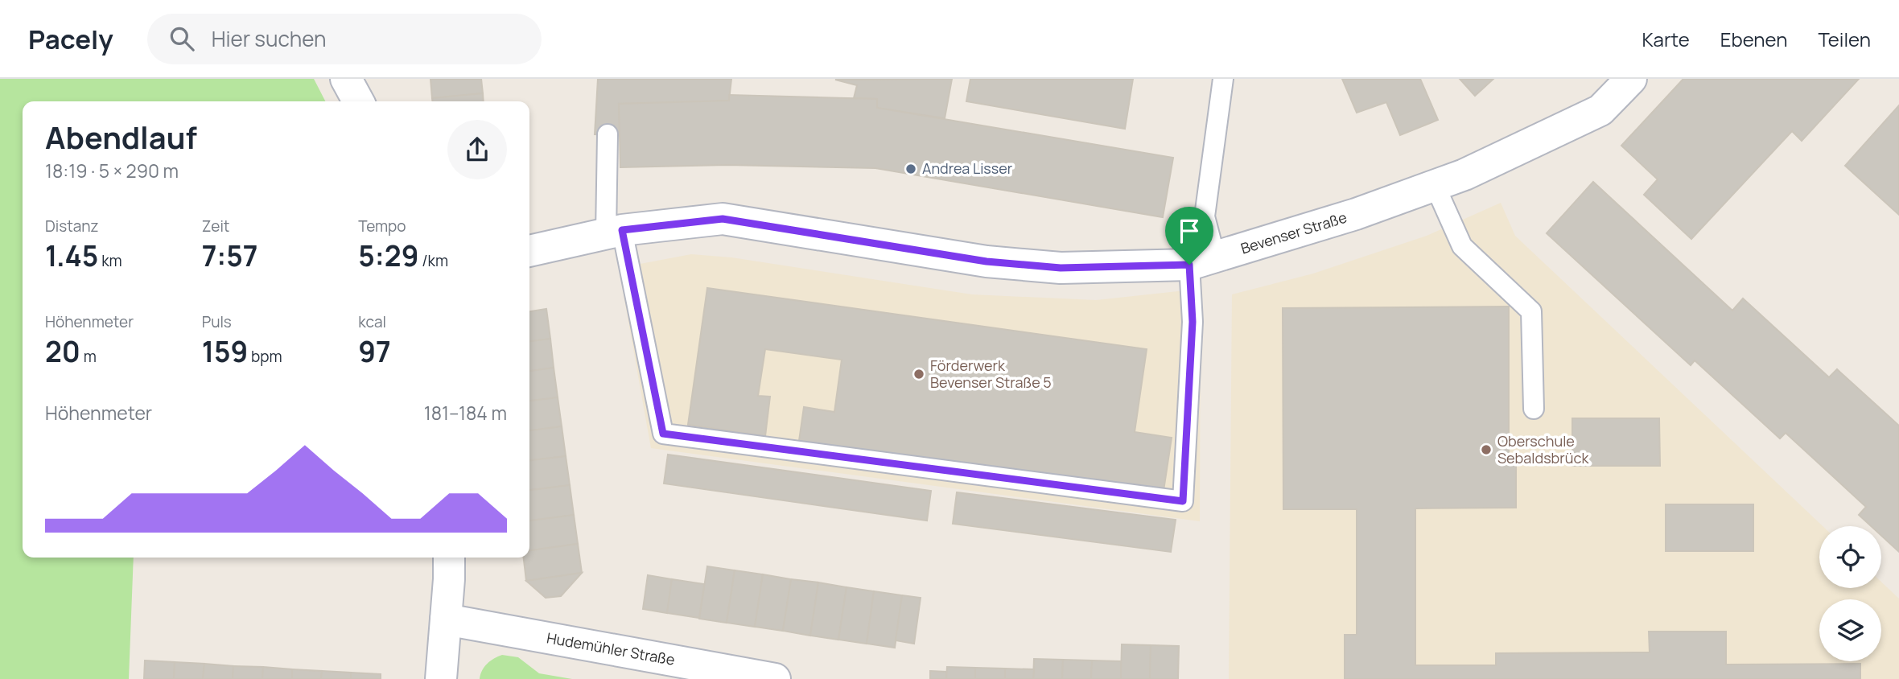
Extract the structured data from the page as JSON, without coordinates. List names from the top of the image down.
{
  "streets": {
    "street": ["Bevenser Straße", "Hudemühler Straße"]
  },
  "places": ["Andrea Lisser", "Förderwerk Bevenser Straße 5", "Oberschule Sebaldsbrück"],
  "page": {
    "header": "Pacely",
    "search": "Hier suchen",
    "nav": ["Karte", "Ebenen", "Teilen"],
    "heading": ["Abendlauf", "18:19 · 5 × 290 m"],
    "stats": [
      ["Distanz", "1.45 km"],
      ["Zeit", "7:57"],
      ["Tempo", "5:29 /km"],
      ["Höhenmeter", "20 m"],
      ["Puls", "159 bpm"],
      ["kcal", "97"]
    ],
    "chart": ["Höhenmeter", "181–184 m"]
  }
}
